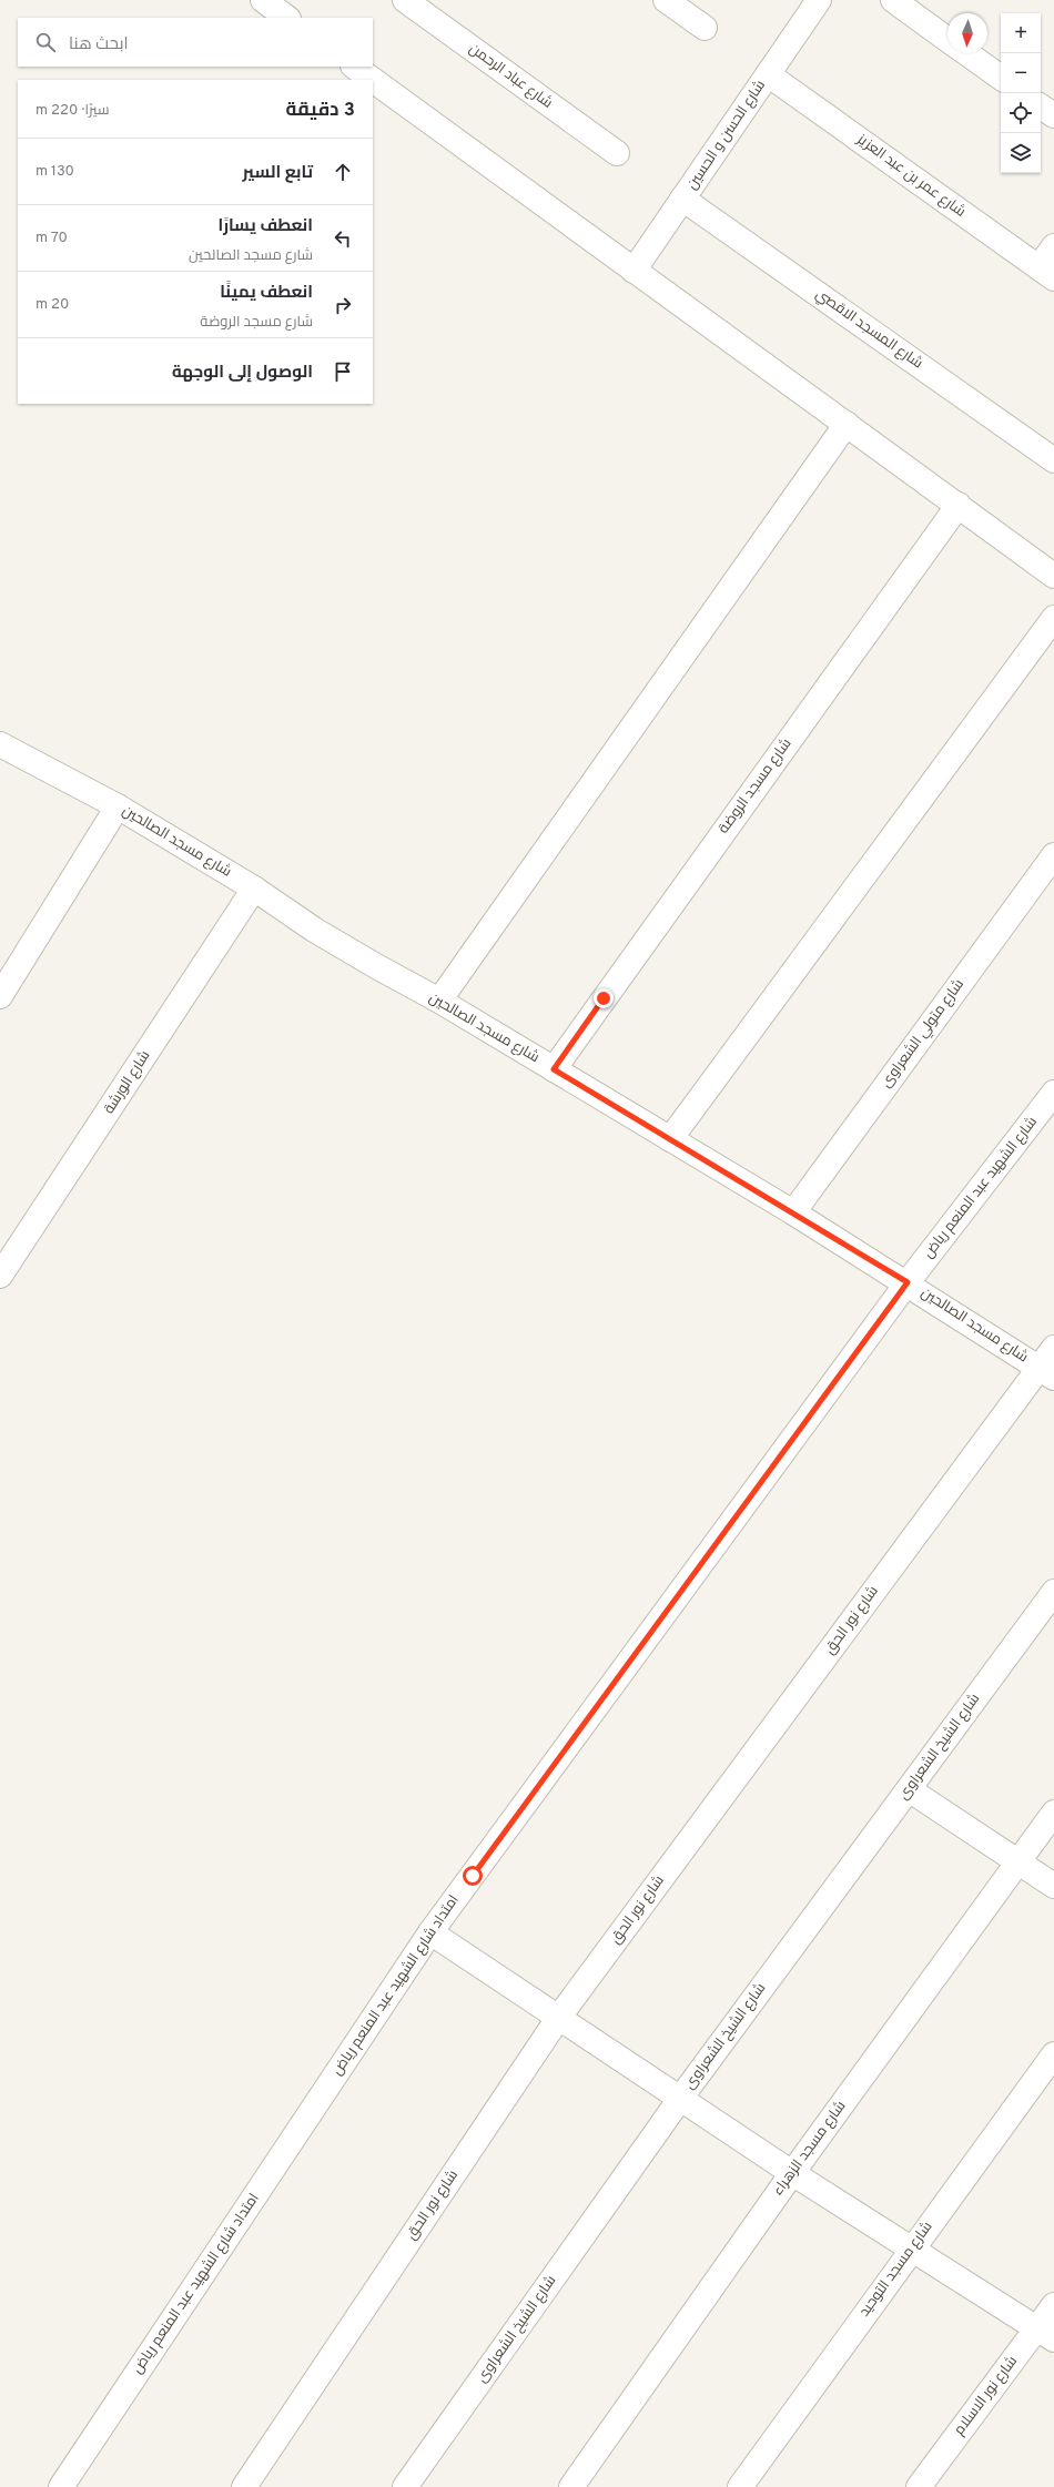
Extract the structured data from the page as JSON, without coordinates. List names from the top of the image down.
{
  "streets": {
    "street": [
      "شارع عباد الرحمن",
      "شارع الحسن و الحسين",
      "شارع عمر بن عبد العزيز",
      "شارع المسجد الاقصي",
      "شارع مسجد الروضة",
      "شارع مسجد الصالحين",
      "شارع متولي الشعراوى",
      "شارع الورشة",
      "شارع الشهيد عبد المنعم رياض",
      "شارع نور الحق",
      "شارع الشيخ الشعراوى",
      "امتداد شارع الشهيد عبد المنعم رياض",
      "شارع مسجد الزهراء",
      "شارع مسجد التوحيد",
      "شارع نور الاسلام"
    ]
  },
  "crossings": [
    ["شارع الحسن و الحسين", "شارع عمر بن عبد العزيز"],
    ["شارع الحسن و الحسين", "شارع المسجد الاقصي"],
    ["شارع مسجد الروضة", "شارع مسجد الصالحين"],
    ["شارع مسجد الصالحين", "شارع متولي الشعراوى"],
    ["شارع مسجد الصالحين", "شارع الورشة"],
    ["شارع مسجد الصالحين", "شارع الشهيد عبد المنعم رياض"],
    ["شارع مسجد الصالحين", "شارع نور الحق"],
    ["شارع مسجد الصالحين", "امتداد شارع الشهيد عبد المنعم رياض"],
    ["شارع الشهيد عبد المنعم رياض", "امتداد شارع الشهيد عبد المنعم رياض"]
  ],
  "north": "bottom",
  "page": {
    "map_buttons": ["+", "−"],
    "search": "ابحث هنا",
    "heading": ["3 دقيقة", "سيرًا · 220 m"],
    "list": [
      ["تابع السير", "130 m"],
      ["انعطف يسارًا", "شارع مسجد الصالحين", "70 m"],
      ["انعطف يمينًا", "شارع مسجد الروضة", "20 m"],
      "الوصول إلى الوجهة"
    ]
  }
}
